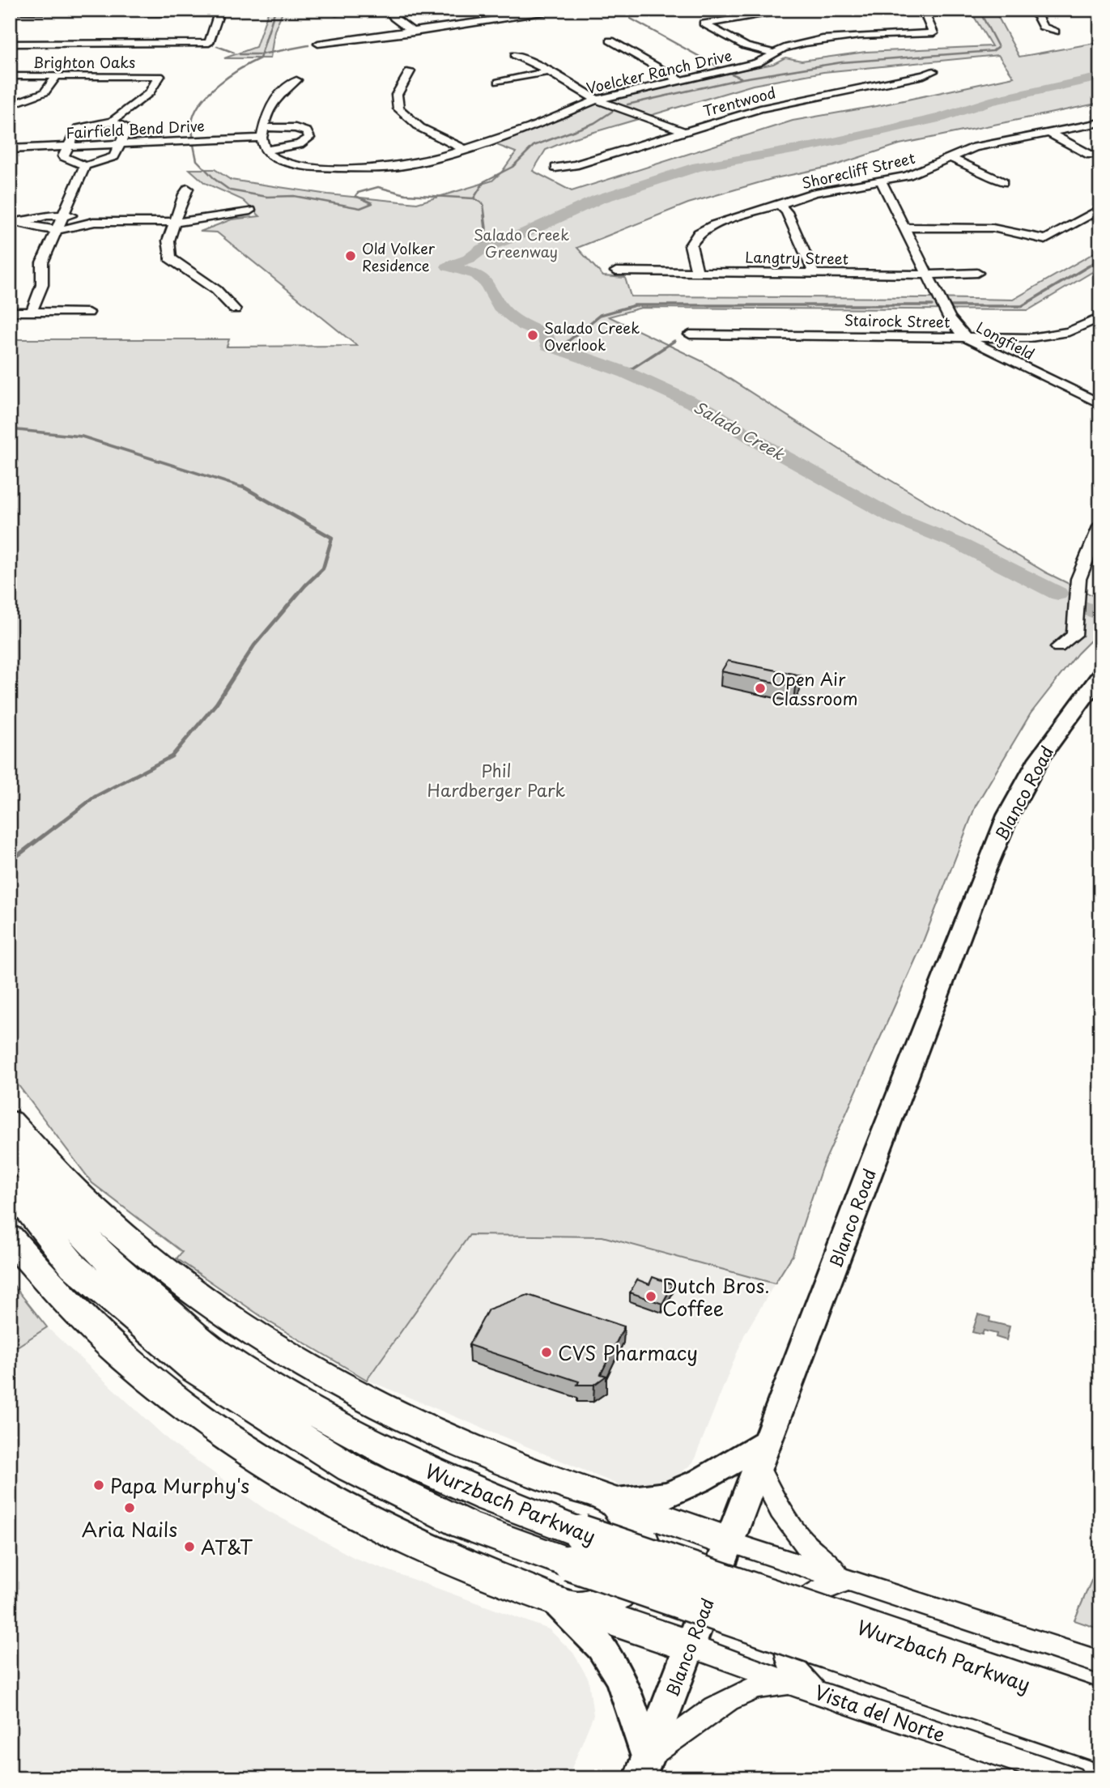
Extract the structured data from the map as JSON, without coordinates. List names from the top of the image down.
{
  "streets": {
    "highway": ["Wurzbach Parkway"],
    "main road": ["Blanco Road"],
    "street": [
      "Brighton Oaks",
      "Voelcker Ranch Drive",
      "Trentwood",
      "Fairfield Bend Drive",
      "Shorecliff Street",
      "Langtry Street",
      "Stairock Street",
      "Longfield",
      "Vista del Norte"
    ]
  },
  "crossings": [
    ["Shorecliff Street", "Langtry Street"],
    ["Shorecliff Street", "Longfield"],
    ["Langtry Street", "Longfield"],
    ["Stairock Street", "Longfield"],
    ["Blanco Road", "Vista del Norte"]
  ],
  "water": ["Salado Creek"],
  "parks": ["Salado Creek Greenway", "Phil Hardberger Park"],
  "places": [
    "Old Volker Residence",
    "Salado Creek Overlook",
    "Open Air Classroom",
    "Dutch Bros. Coffee",
    "CVS Pharmacy",
    "Papa Murphy's",
    "Aria Nails",
    "AT&T"
  ]
}
